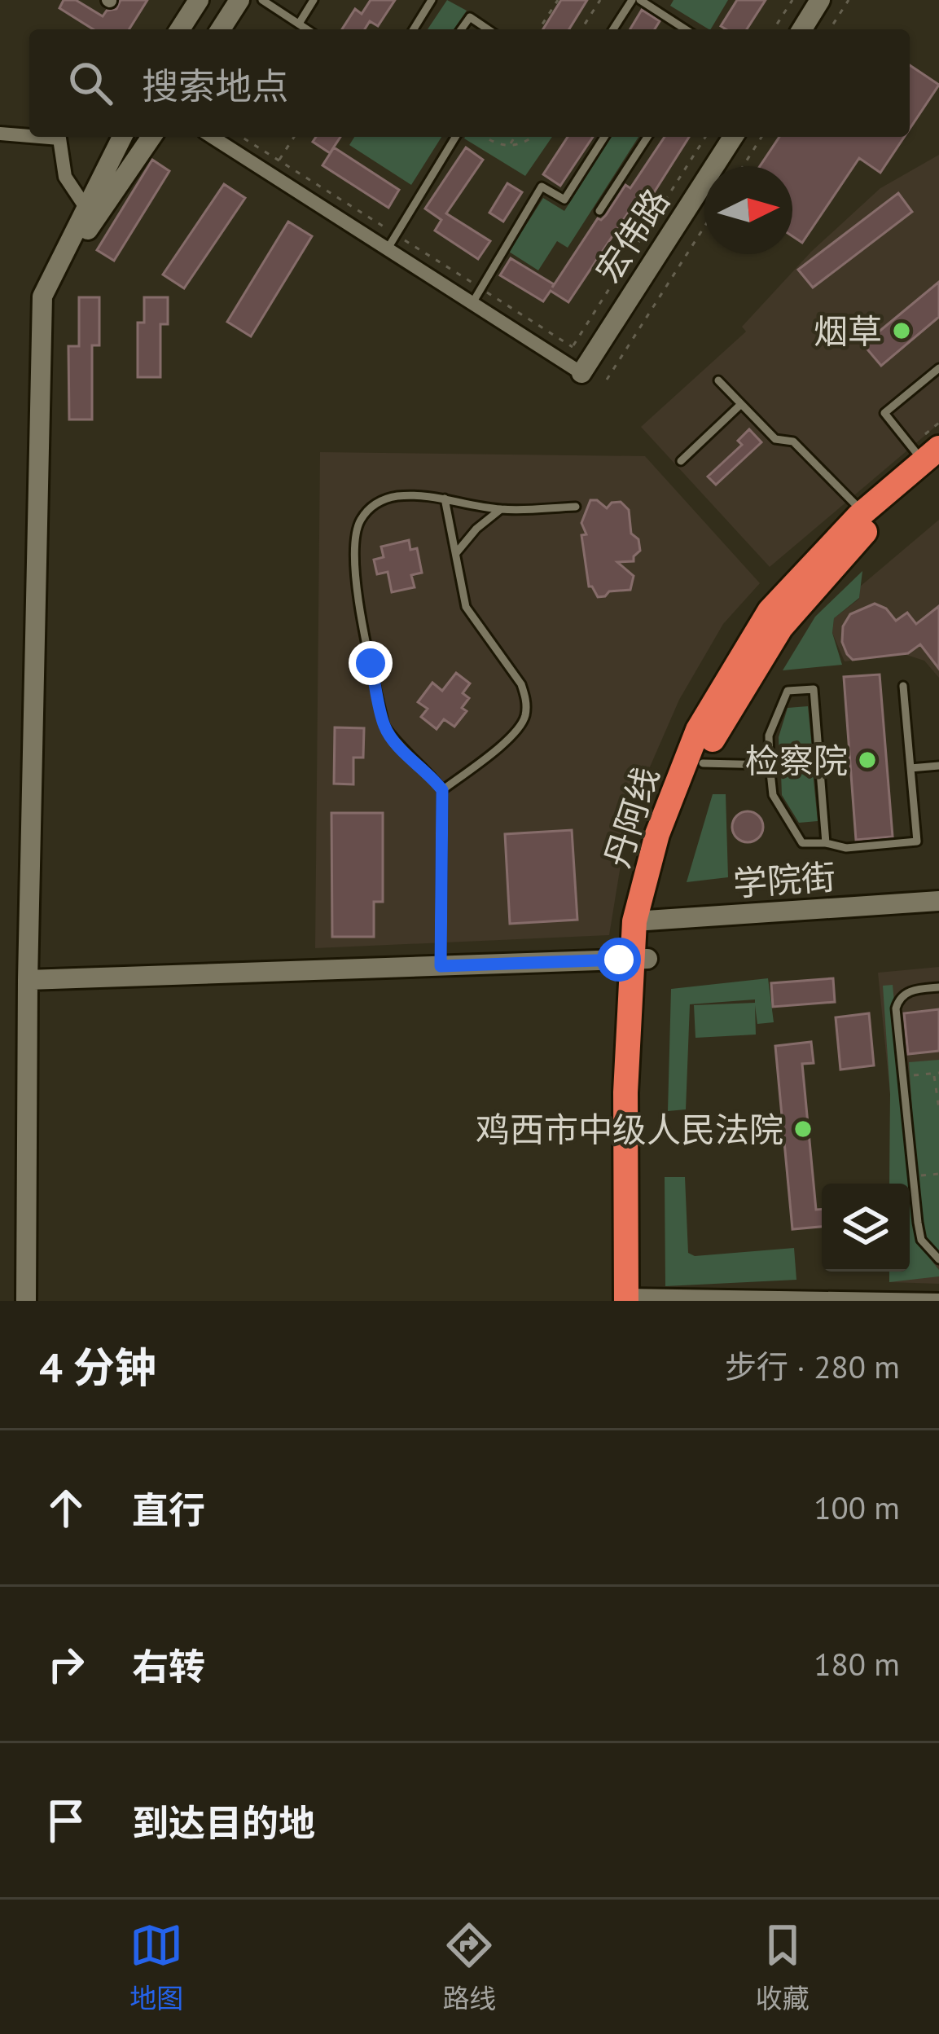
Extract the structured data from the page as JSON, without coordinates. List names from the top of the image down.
{
  "streets": {
    "highway": ["丹阿线"],
    "street": ["宏伟路", "学院街"]
  },
  "crossings": [
    ["丹阿线", "学院街"]
  ],
  "places": ["烟草", "检察院", "鸡西市中级人民法院"],
  "north": "right",
  "page": {
    "search": "搜索地点",
    "heading": ["4 分钟", "步行 · 280 m"],
    "list": [
      ["直行", "100 m"],
      ["右转", "180 m"],
      "到达目的地"
    ],
    "nav": ["地图", "路线", "收藏"]
  }
}
